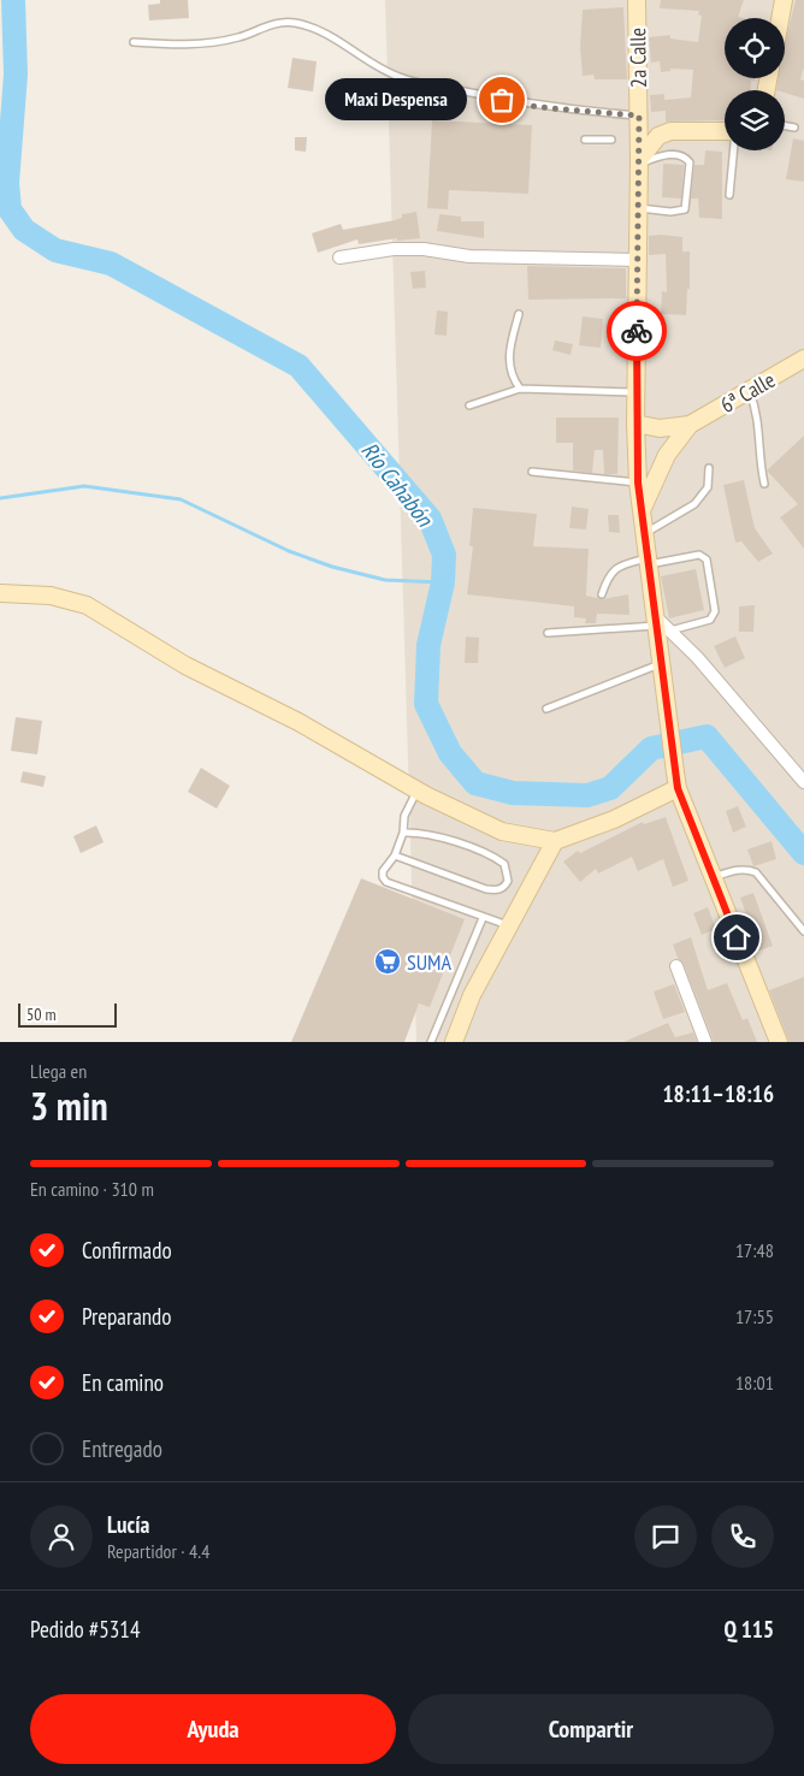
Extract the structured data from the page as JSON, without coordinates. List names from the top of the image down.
{
  "streets": {
    "main road": ["2a Calle", "6ª Calle"]
  },
  "crossings": [
    ["2a Calle", "6ª Calle"]
  ],
  "water": ["Río Cahabón"],
  "places": {
    "other": ["Maxi Despensa"],
    "supermarket": ["SUMA"]
  },
  "scale_bar": "50 m",
  "page": {
    "bubble": "Maxi Despensa",
    "scale": "50 m",
    "heading": ["3 min", "Llega en", "18:11–18:16"],
    "panel": [
      "Lucía",
      "Repartidor · 4.4",
      "Pedido #5314",
      "Q 115"
    ],
    "bar": "En camino · 310 m",
    "list": [
      ["Confirmado", "17:48"],
      ["Preparando", "17:55"],
      ["En camino", "18:01"],
      "Entregado"
    ],
    "buttons": ["Ayuda", "Compartir"]
  }
}
